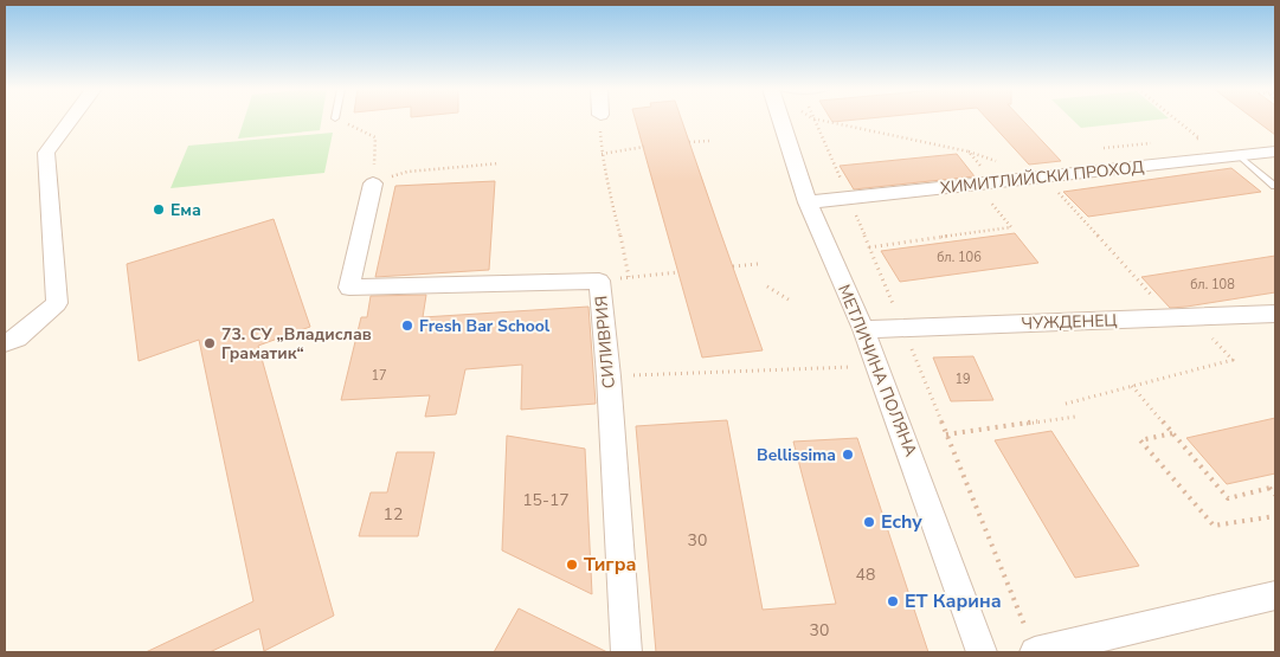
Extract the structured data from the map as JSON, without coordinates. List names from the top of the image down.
{
  "streets": {
    "street": [
      "ХИМИТЛИЙСКИ ПРОХОД",
      "ЧУЖДЕНЕЦ",
      "СИЛИВРИЯ",
      "МЕТЛИЧИНА ПОЛЯНА"
    ]
  },
  "crossings": [
    ["ХИМИТЛИЙСКИ ПРОХОД", "МЕТЛИЧИНА ПОЛЯНА"],
    ["ЧУЖДЕНЕЦ", "МЕТЛИЧИНА ПОЛЯНА"]
  ],
  "places": [
    "Ема",
    "Fresh Bar School",
    "73. СУ „Владислав Граматик“",
    "Bellissima",
    "Echy",
    "Тигра",
    "ЕТ Карина"
  ],
  "house_numbers": [
    "бл. 106",
    "бл. 108",
    "17",
    "19",
    "15-17",
    "12",
    "30",
    "48",
    "30"
  ]
}
